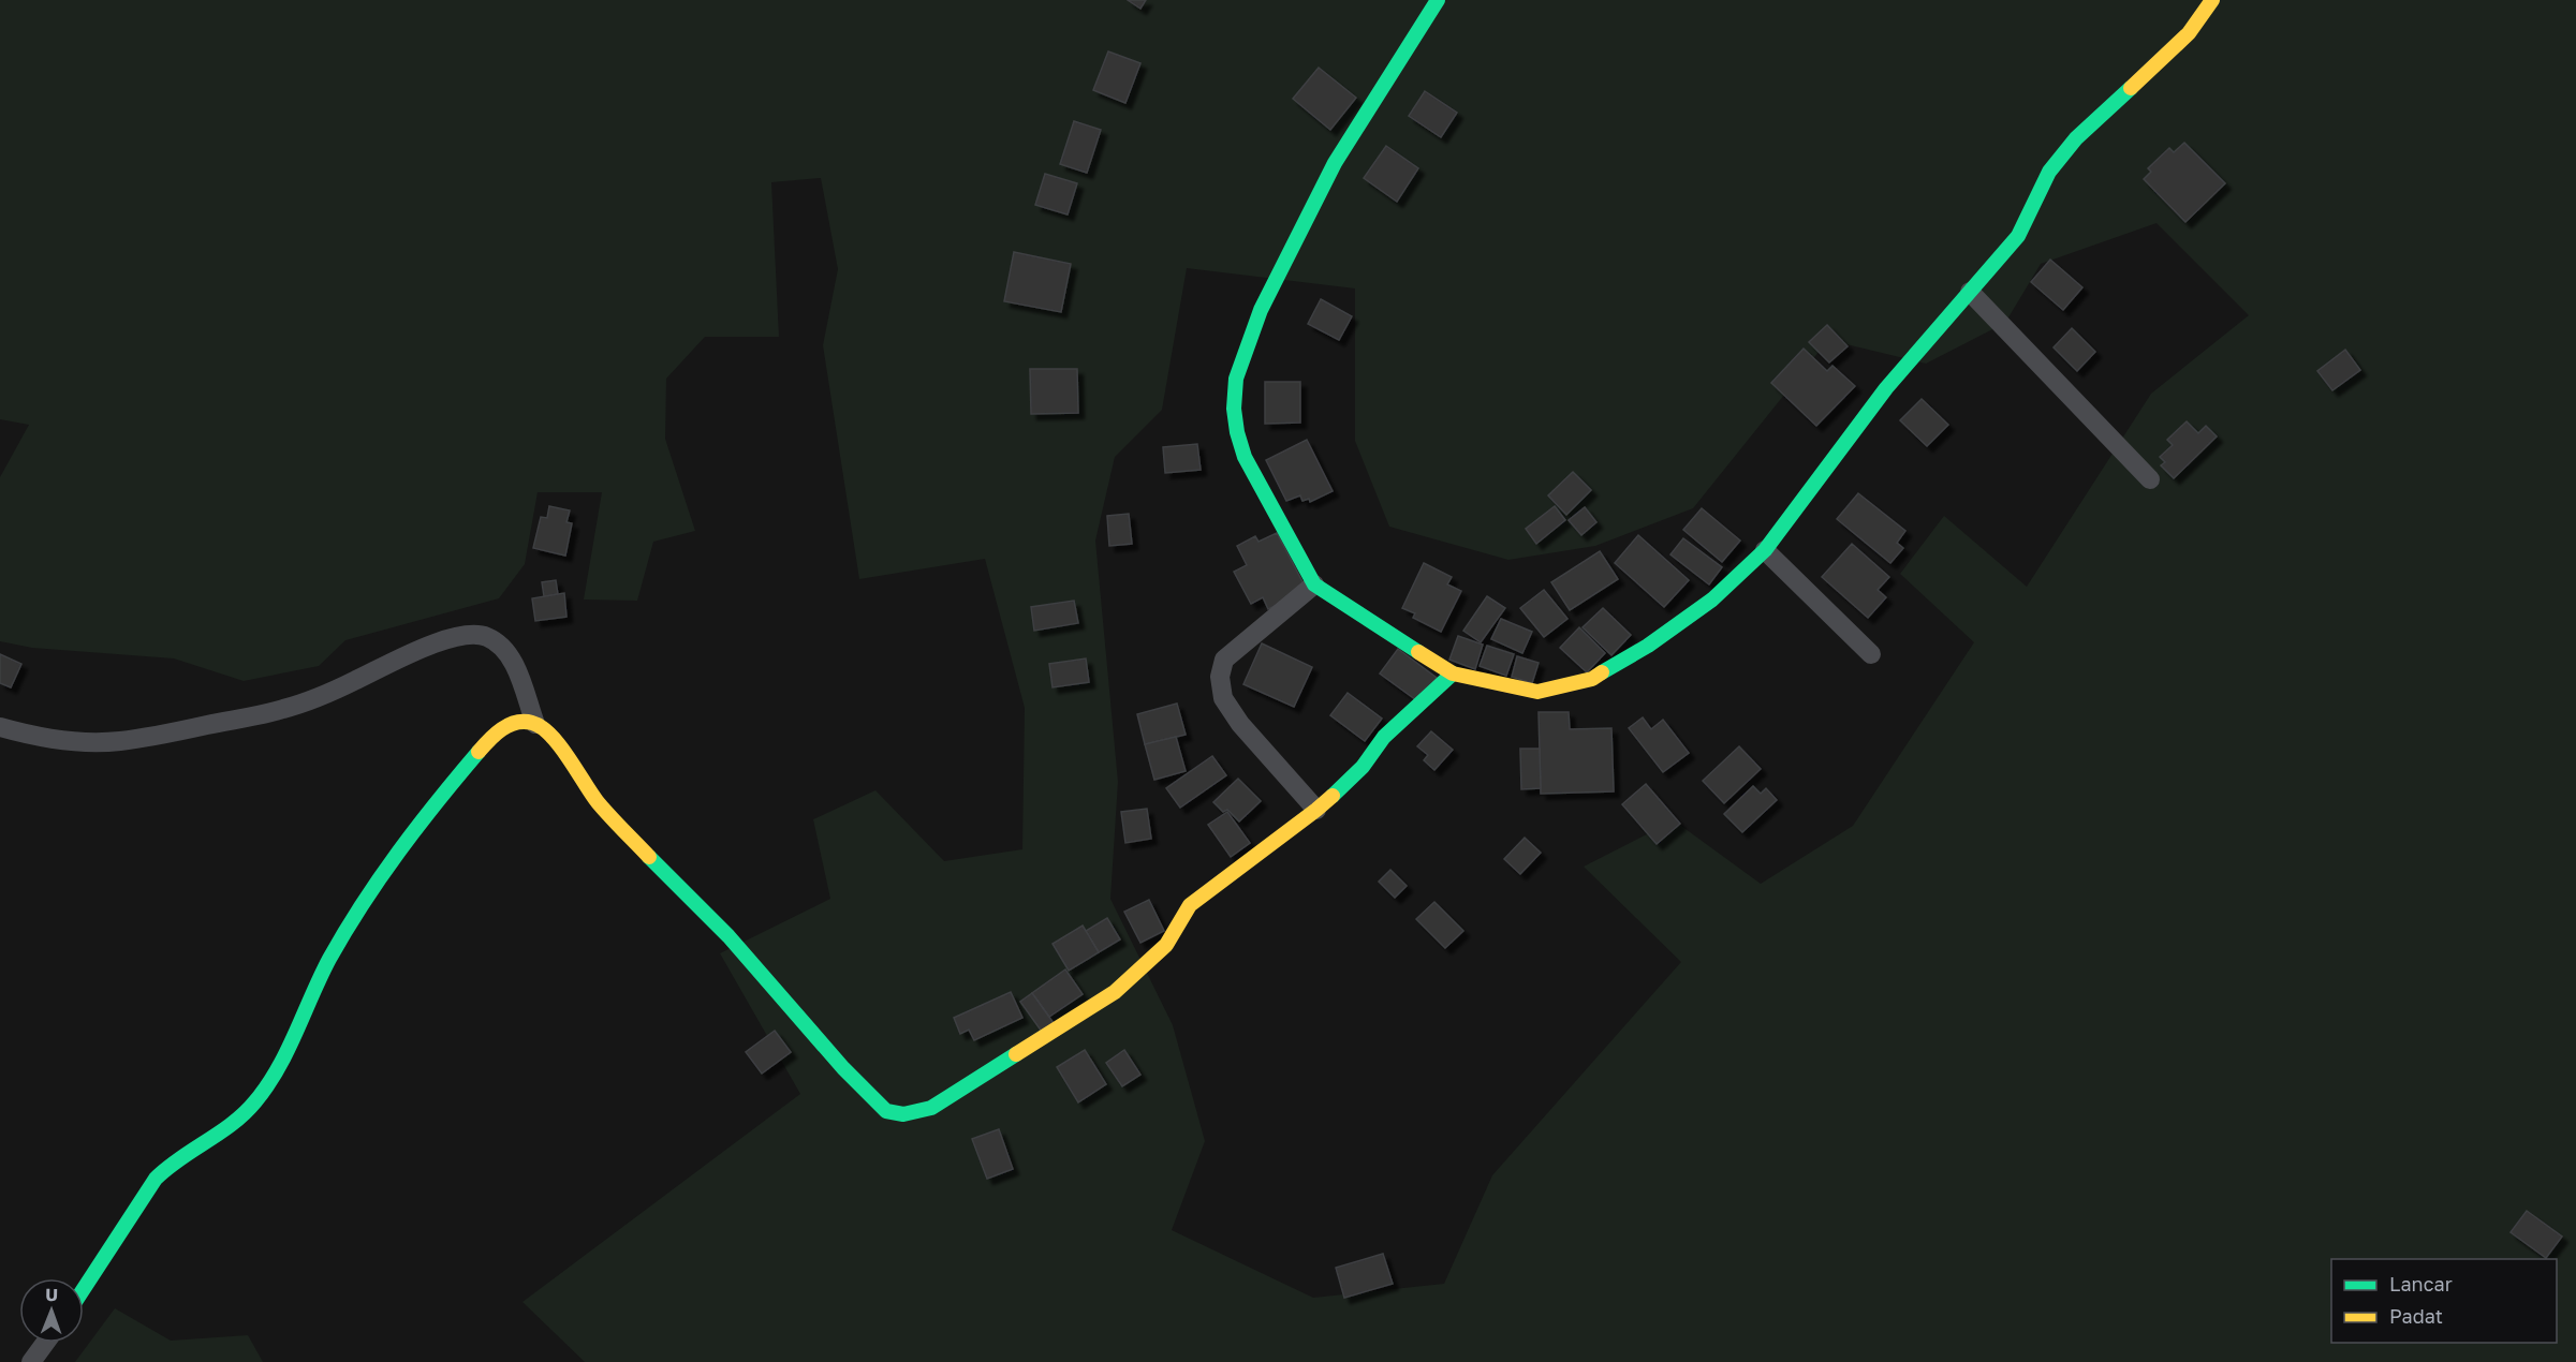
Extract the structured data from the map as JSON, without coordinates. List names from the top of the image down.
{
  "legend": ["Lancar", "Padat"],
  "north": "top"
}
